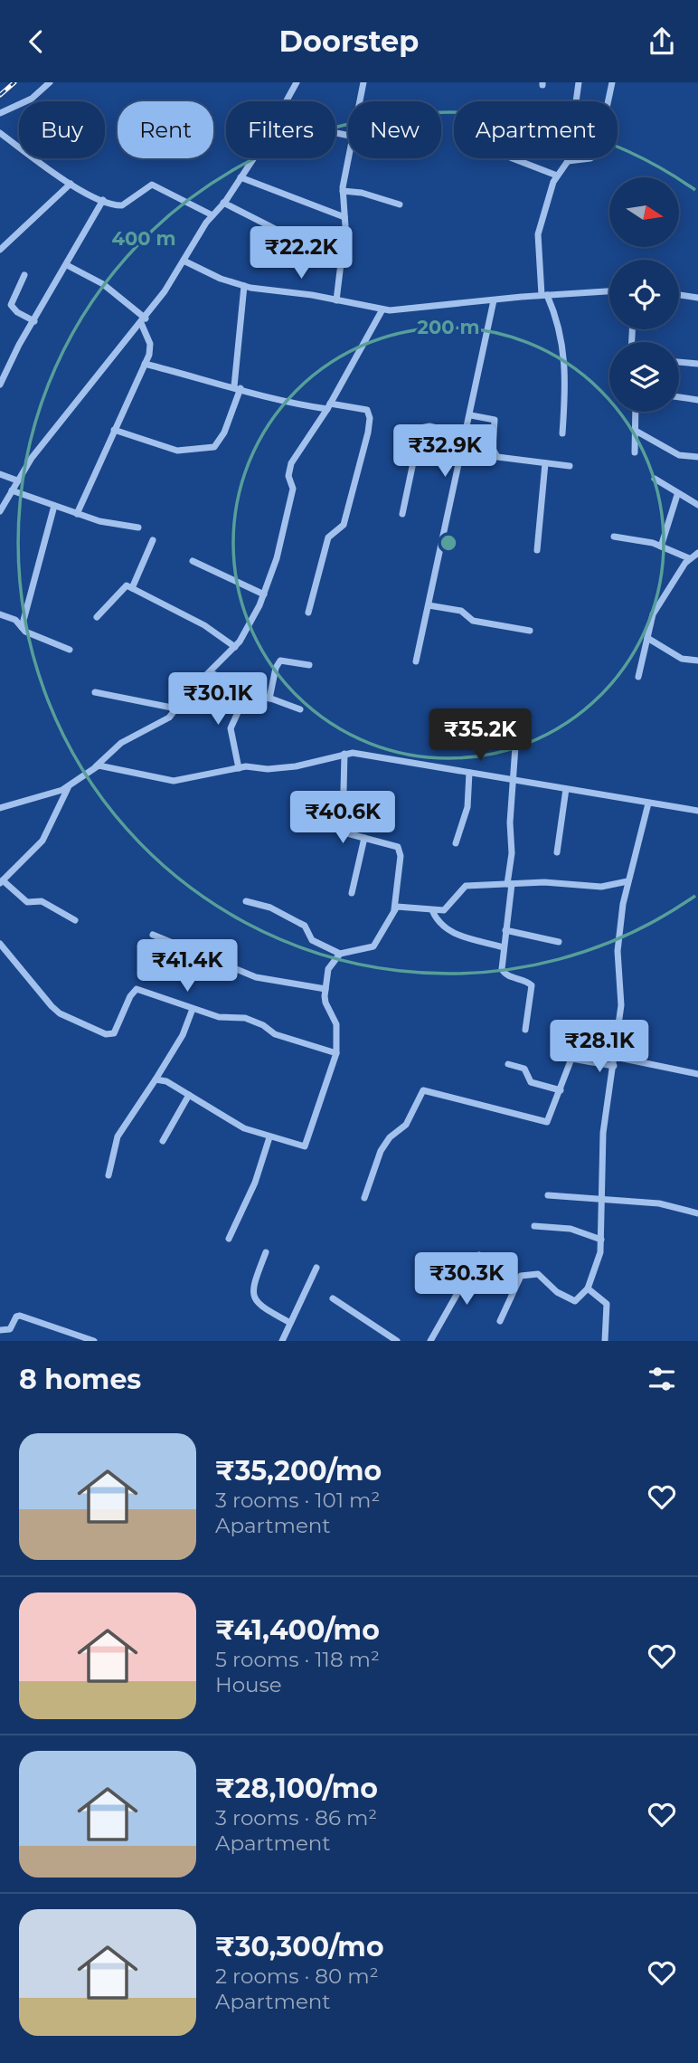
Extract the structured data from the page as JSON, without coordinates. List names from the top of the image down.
{
  "north": "right",
  "page": {
    "header": "Doorstep",
    "chip": [
      "Buy",
      "Rent",
      "Filters",
      "New",
      "Apartment"
    ],
    "price": [
      "₹22.2K",
      "₹32.9K",
      "₹30.1K",
      "₹35.2K",
      "₹40.6K",
      "₹41.4K",
      "₹28.1K",
      "₹30.3K"
    ],
    "heading": "8 homes",
    "list": [
      {
        "name": "₹35,200/mo",
        "note": "3 rooms · 101 m² · Apartment"
      },
      {
        "name": "₹41,400/mo",
        "note": "5 rooms · 118 m² · House"
      },
      {
        "name": "₹28,100/mo",
        "note": "3 rooms · 86 m² · Apartment"
      },
      {
        "name": "₹30,300/mo",
        "note": "2 rooms · 80 m² · Apartment"
      }
    ]
  },
  "rings": ["400 m", "200 m"]
}
